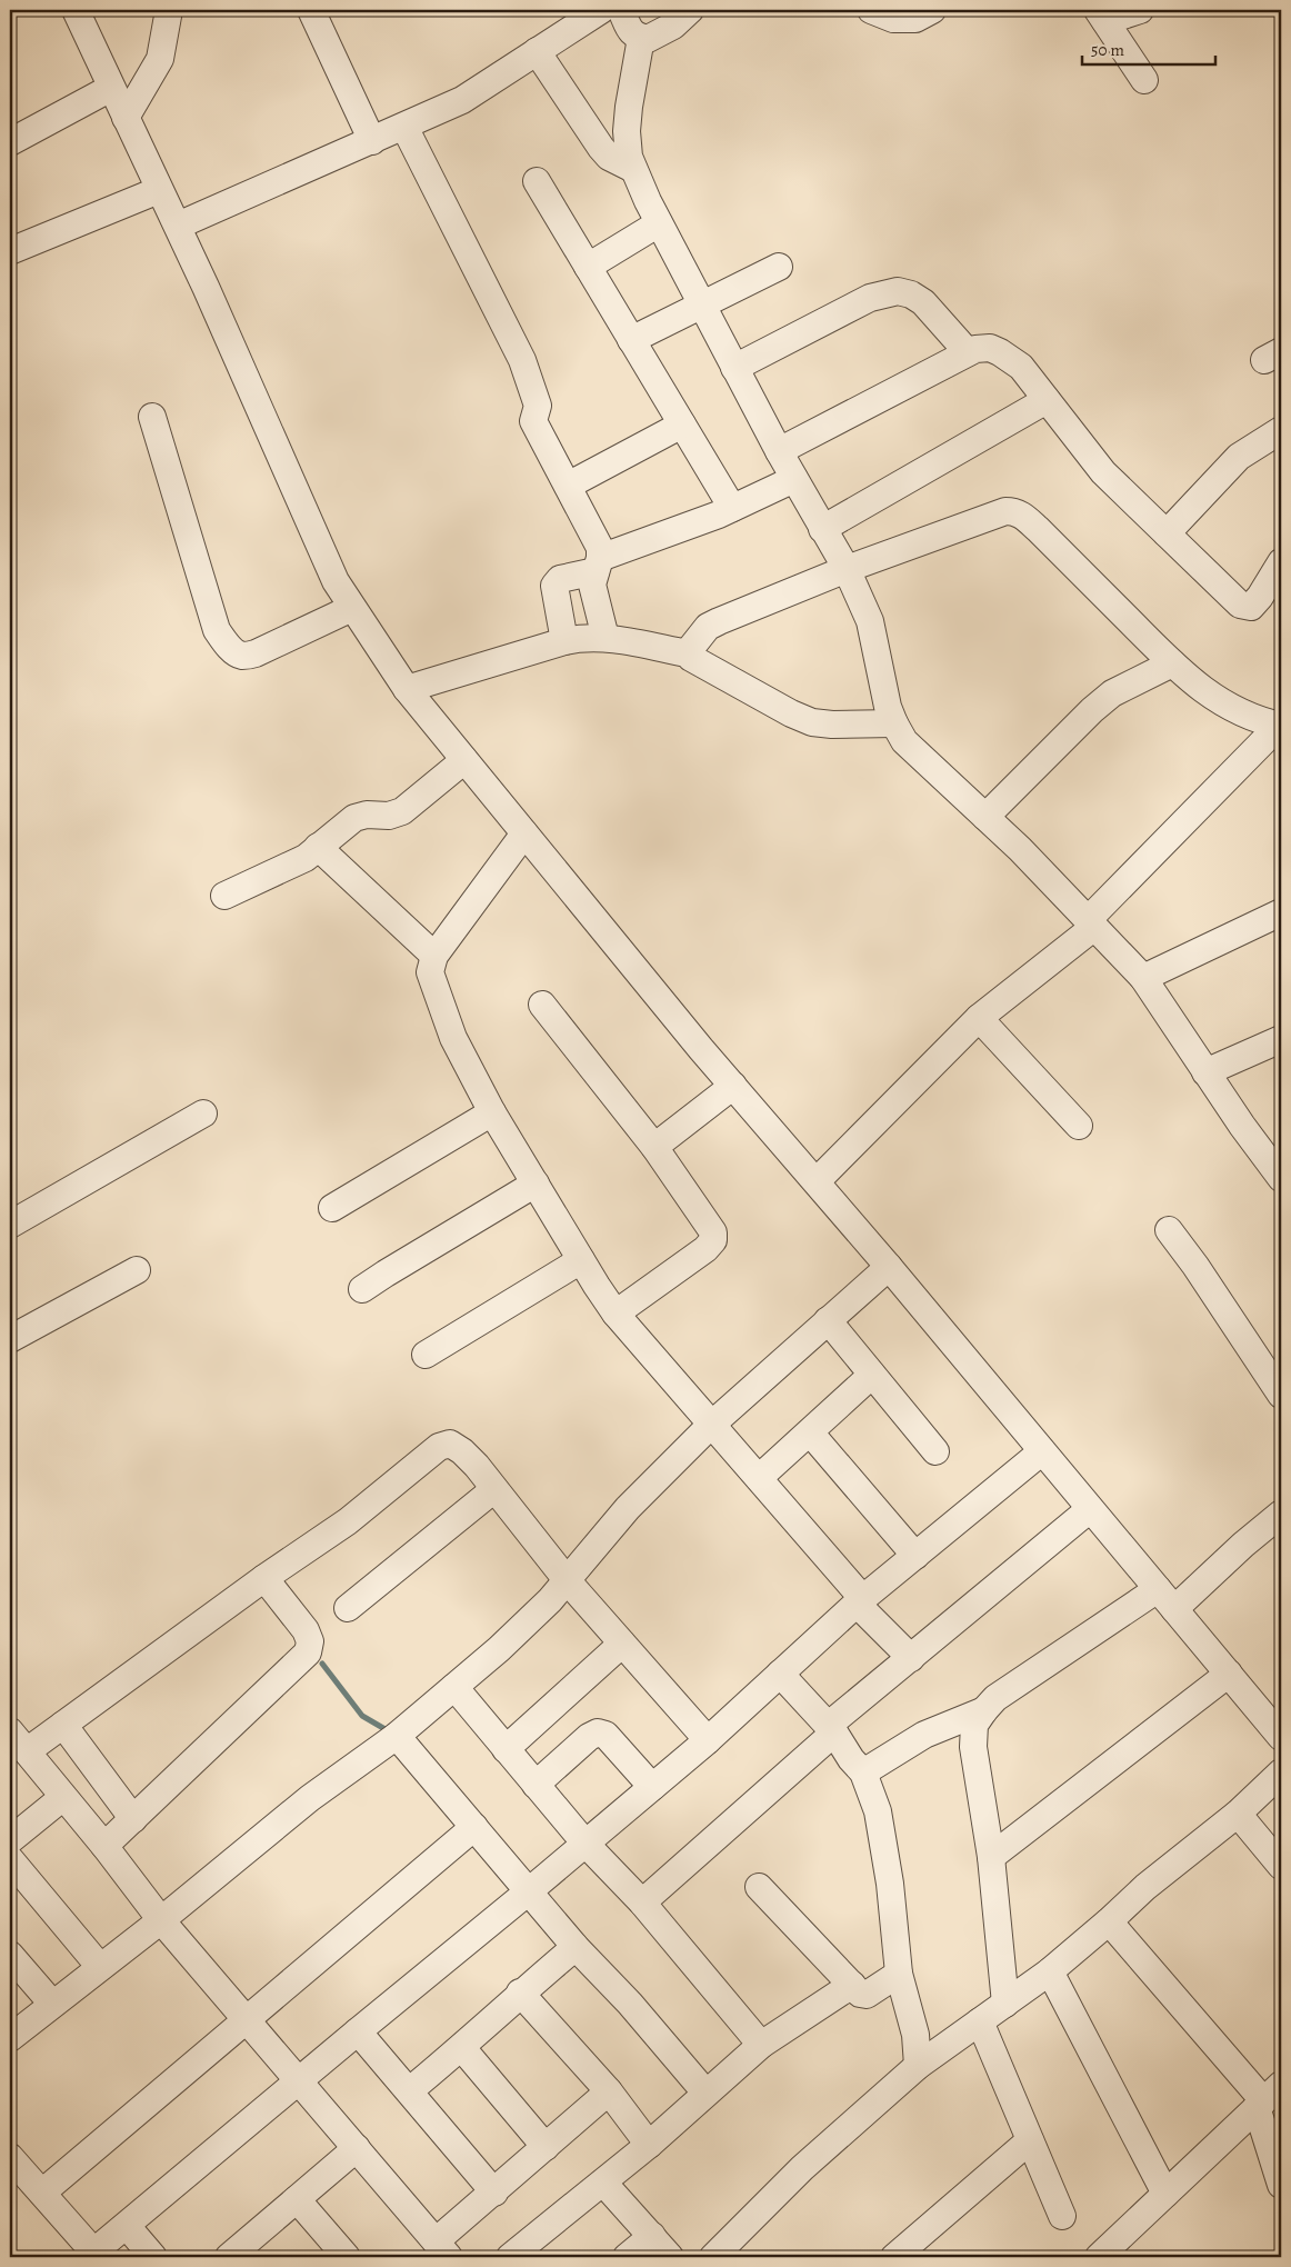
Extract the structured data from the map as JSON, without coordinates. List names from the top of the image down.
{
  "scale_bar": "50 m"
}
